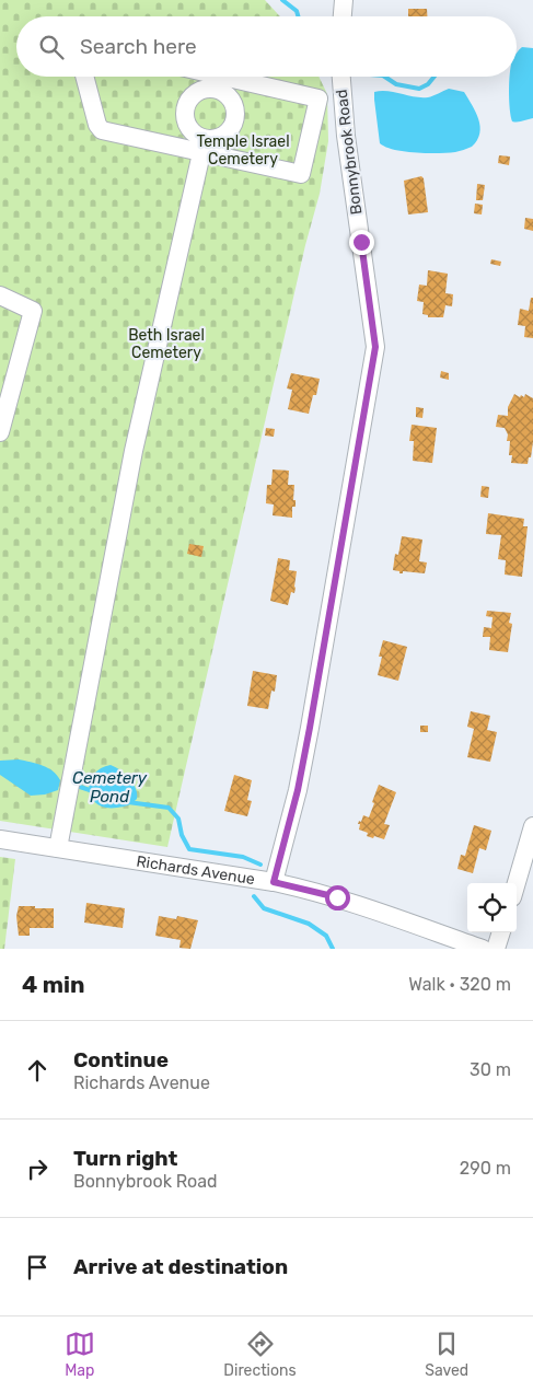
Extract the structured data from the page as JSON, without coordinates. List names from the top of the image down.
{
  "streets": {
    "street": ["Bonnybrook Road", "Richards Avenue"]
  },
  "crossings": [
    ["Bonnybrook Road", "Richards Avenue"]
  ],
  "water": ["Cemetery Pond"],
  "parks": ["Temple Israel Cemetery", "Beth Israel Cemetery"],
  "page": {
    "search": "Search here",
    "heading": ["4 min", "Walk · 320 m"],
    "list": [
      ["Continue", "Richards Avenue", "30 m"],
      ["Turn right", "Bonnybrook Road", "290 m"],
      "Arrive at destination"
    ],
    "nav": ["Map", "Directions", "Saved"]
  }
}
